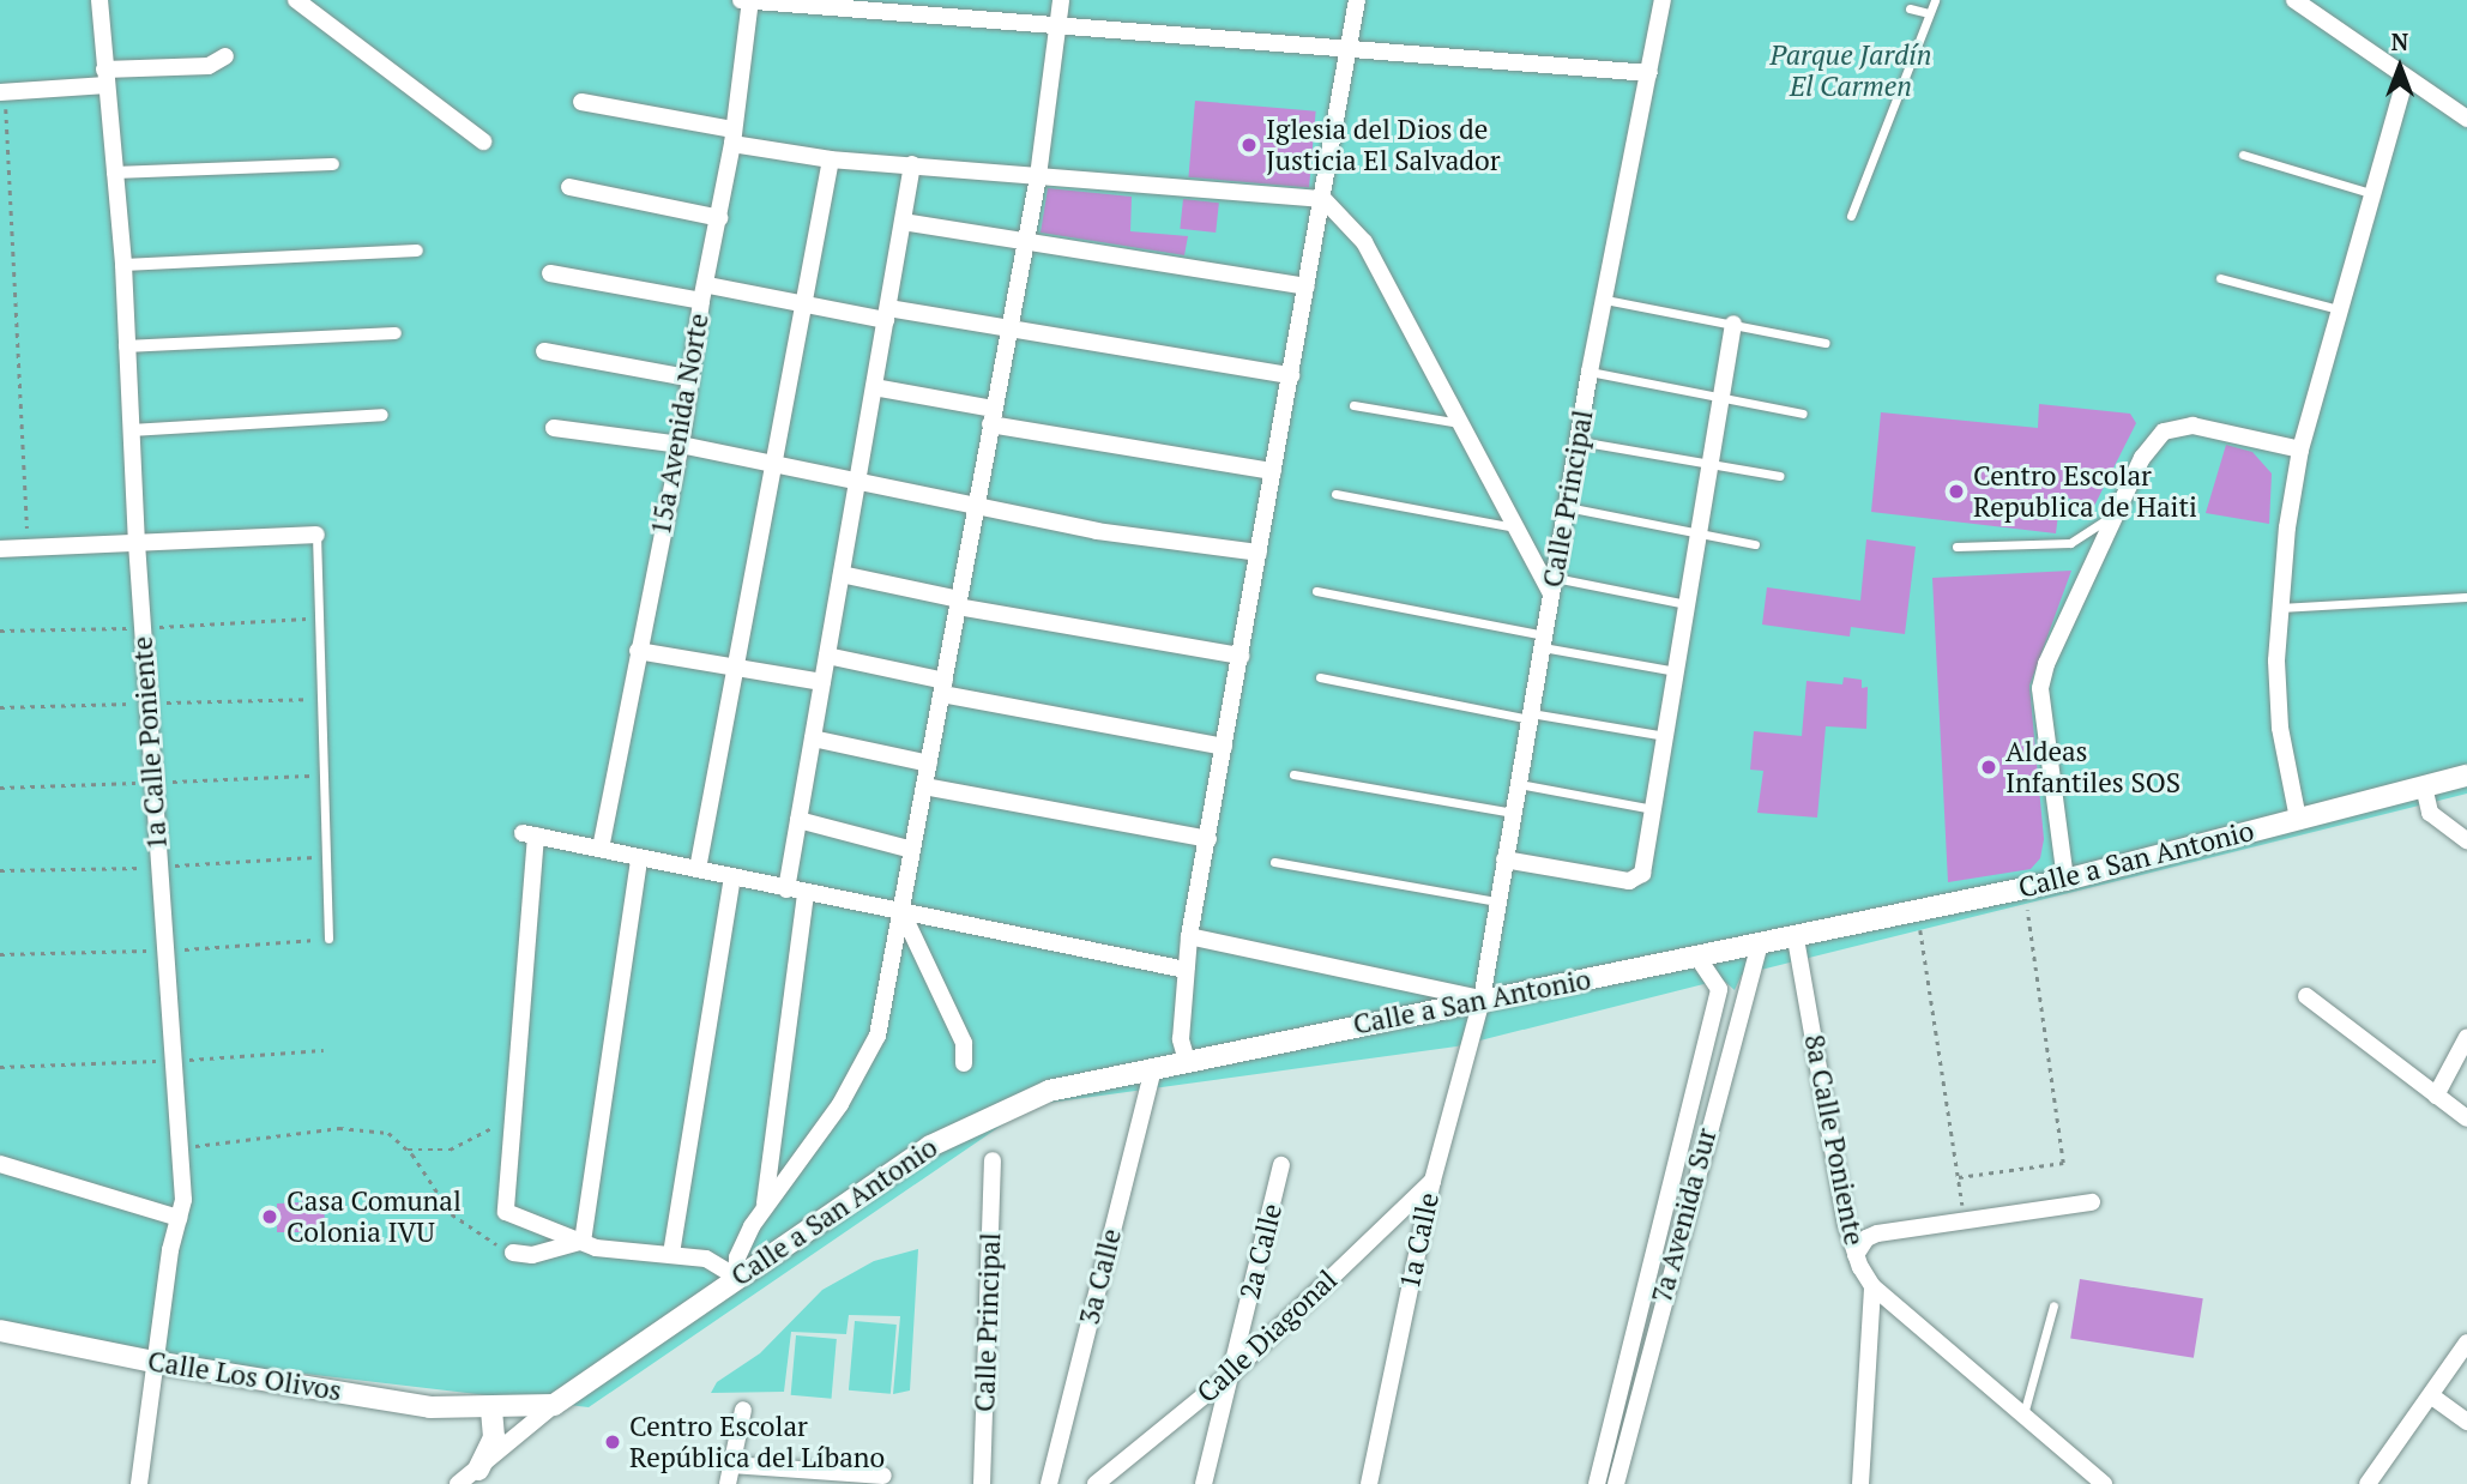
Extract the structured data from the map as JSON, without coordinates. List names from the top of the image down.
{
  "streets": {
    "street": [
      "15a Avenida Norte",
      "Calle Principal",
      "1a Calle Poniente",
      "Calle a San Antonio",
      "8a Calle Poniente",
      "7a Avenida Sur",
      "1a Calle",
      "2a Calle",
      "3a Calle",
      "Calle Diagonal",
      "Calle Los Olivos"
    ]
  },
  "crossings": [
    ["Calle Principal", "Calle a San Antonio"],
    ["Calle Principal", "1a Calle"],
    ["1a Calle Poniente", "Calle Los Olivos"],
    ["Calle a San Antonio", "8a Calle Poniente"],
    ["Calle a San Antonio", "7a Avenida Sur"],
    ["Calle a San Antonio", "1a Calle"],
    ["Calle a San Antonio", "3a Calle"],
    ["Calle a San Antonio", "Calle Los Olivos"],
    ["1a Calle", "Calle Diagonal"],
    ["2a Calle", "Calle Diagonal"]
  ],
  "parks": ["Parque Jardín El Carmen"],
  "places": [
    "Iglesia del Dios de Justicia El Salvador",
    "Centro Escolar Republica de Haiti",
    "Aldeas Infantiles SOS",
    "Casa Comunal Colonia IVU",
    "Centro Escolar República del Líbano"
  ],
  "north": "top"
}
